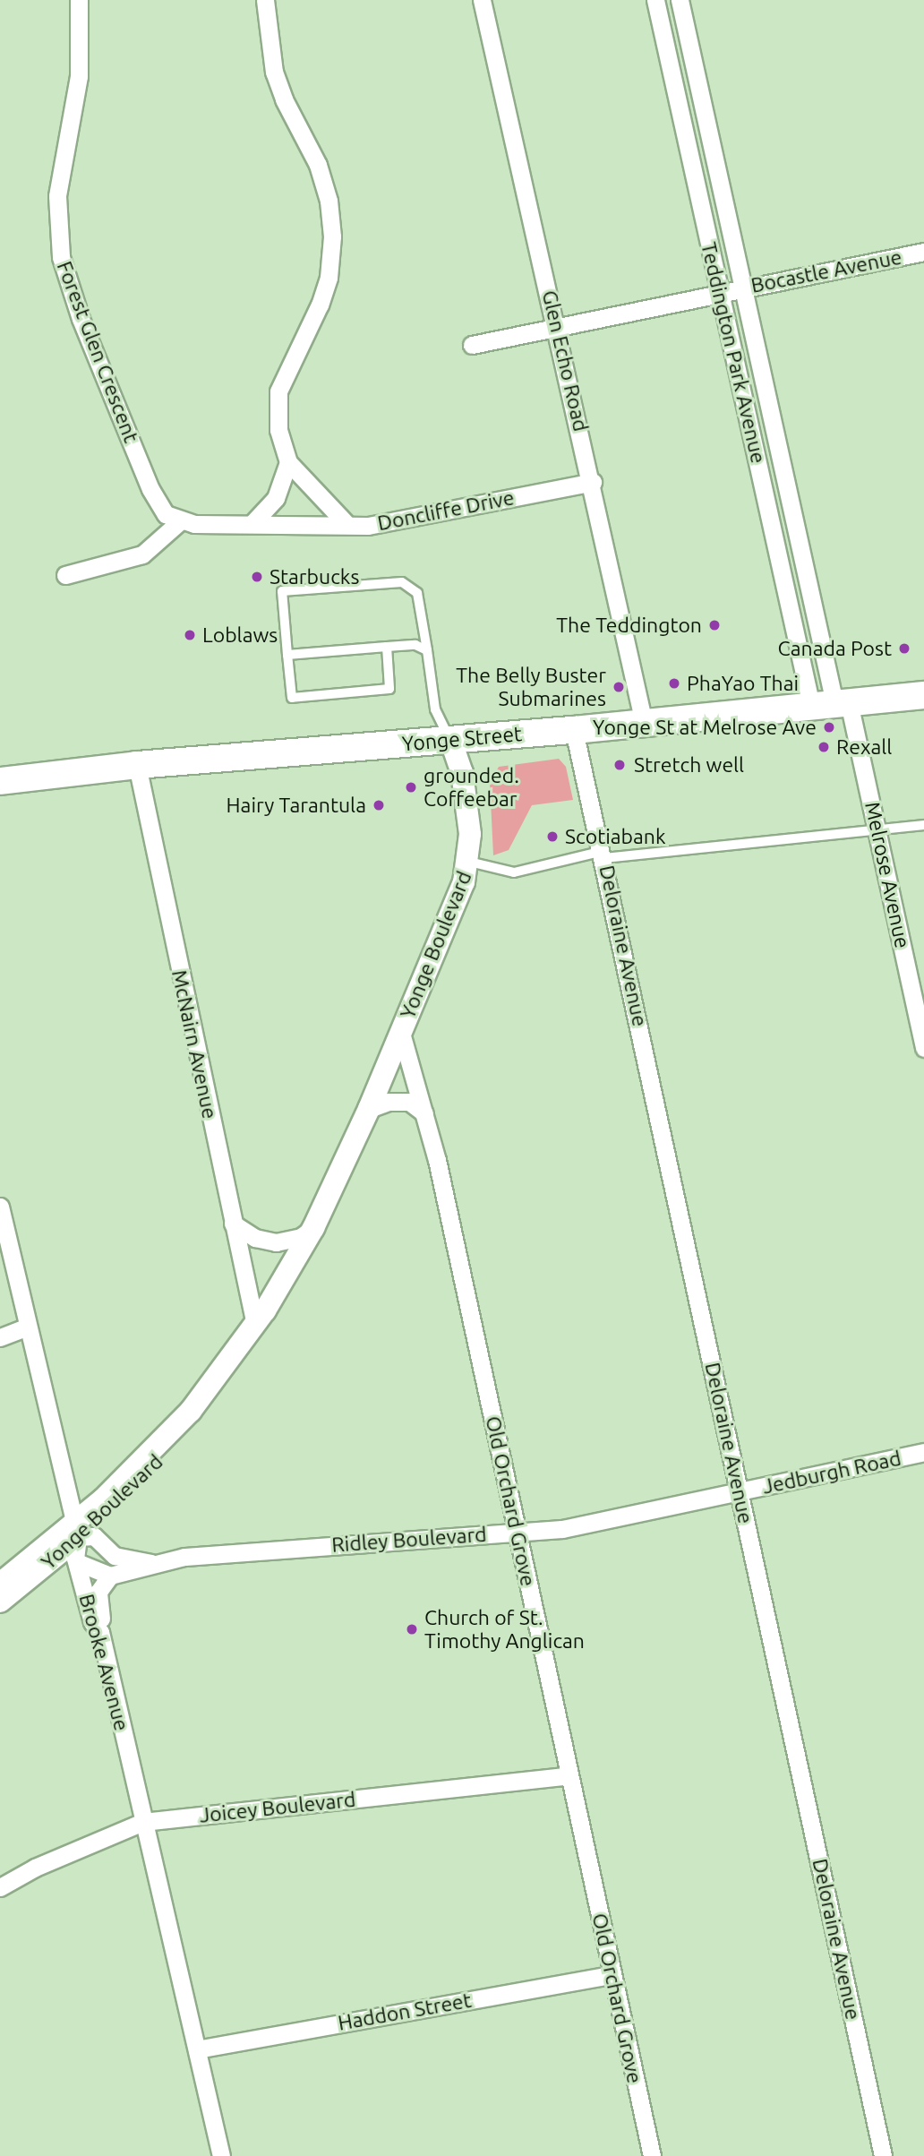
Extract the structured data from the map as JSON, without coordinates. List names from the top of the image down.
{
  "streets": {
    "main road": ["Yonge Street"],
    "street": [
      "Bocastle Avenue",
      "Forest Glen Crescent",
      "Teddington Park Avenue",
      "Glen Echo Road",
      "Doncliffe Drive",
      "Melrose Avenue",
      "Yonge Boulevard",
      "Deloraine Avenue",
      "McNairn Avenue",
      "Jedburgh Road",
      "Old Orchard Grove",
      "Ridley Boulevard",
      "Brooke Avenue",
      "Joicey Boulevard",
      "Haddon Street"
    ]
  },
  "crossings": [
    ["Bocastle Avenue", "Teddington Park Avenue"],
    ["Bocastle Avenue", "Glen Echo Road"],
    ["Teddington Park Avenue", "Yonge Street"],
    ["Teddington Park Avenue", "Melrose Avenue"],
    ["Glen Echo Road", "Doncliffe Drive"],
    ["Glen Echo Road", "Yonge Street"],
    ["Yonge Street", "Melrose Avenue"],
    ["Yonge Street", "Yonge Boulevard"],
    ["Yonge Street", "Deloraine Avenue"],
    ["Yonge Street", "McNairn Avenue"],
    ["Yonge Boulevard", "McNairn Avenue"],
    ["Yonge Boulevard", "Old Orchard Grove"],
    ["Yonge Boulevard", "Ridley Boulevard"],
    ["Yonge Boulevard", "Brooke Avenue"],
    ["Deloraine Avenue", "Jedburgh Road"],
    ["Deloraine Avenue", "Ridley Boulevard"],
    ["Jedburgh Road", "Ridley Boulevard"],
    ["Old Orchard Grove", "Ridley Boulevard"],
    ["Old Orchard Grove", "Joicey Boulevard"],
    ["Old Orchard Grove", "Haddon Street"],
    ["Ridley Boulevard", "Brooke Avenue"],
    ["Brooke Avenue", "Joicey Boulevard"],
    ["Brooke Avenue", "Haddon Street"]
  ],
  "places": [
    "Starbucks",
    "The Teddington",
    "Loblaws",
    "Canada Post",
    "PhaYao Thai",
    "The Belly Buster Submarines",
    "Yonge St at Melrose Ave",
    "Rexall",
    "Stretch well",
    "grounded. Coffeebar",
    "Hairy Tarantula",
    "Scotiabank",
    "Church of St. Timothy Anglican"
  ]
}
